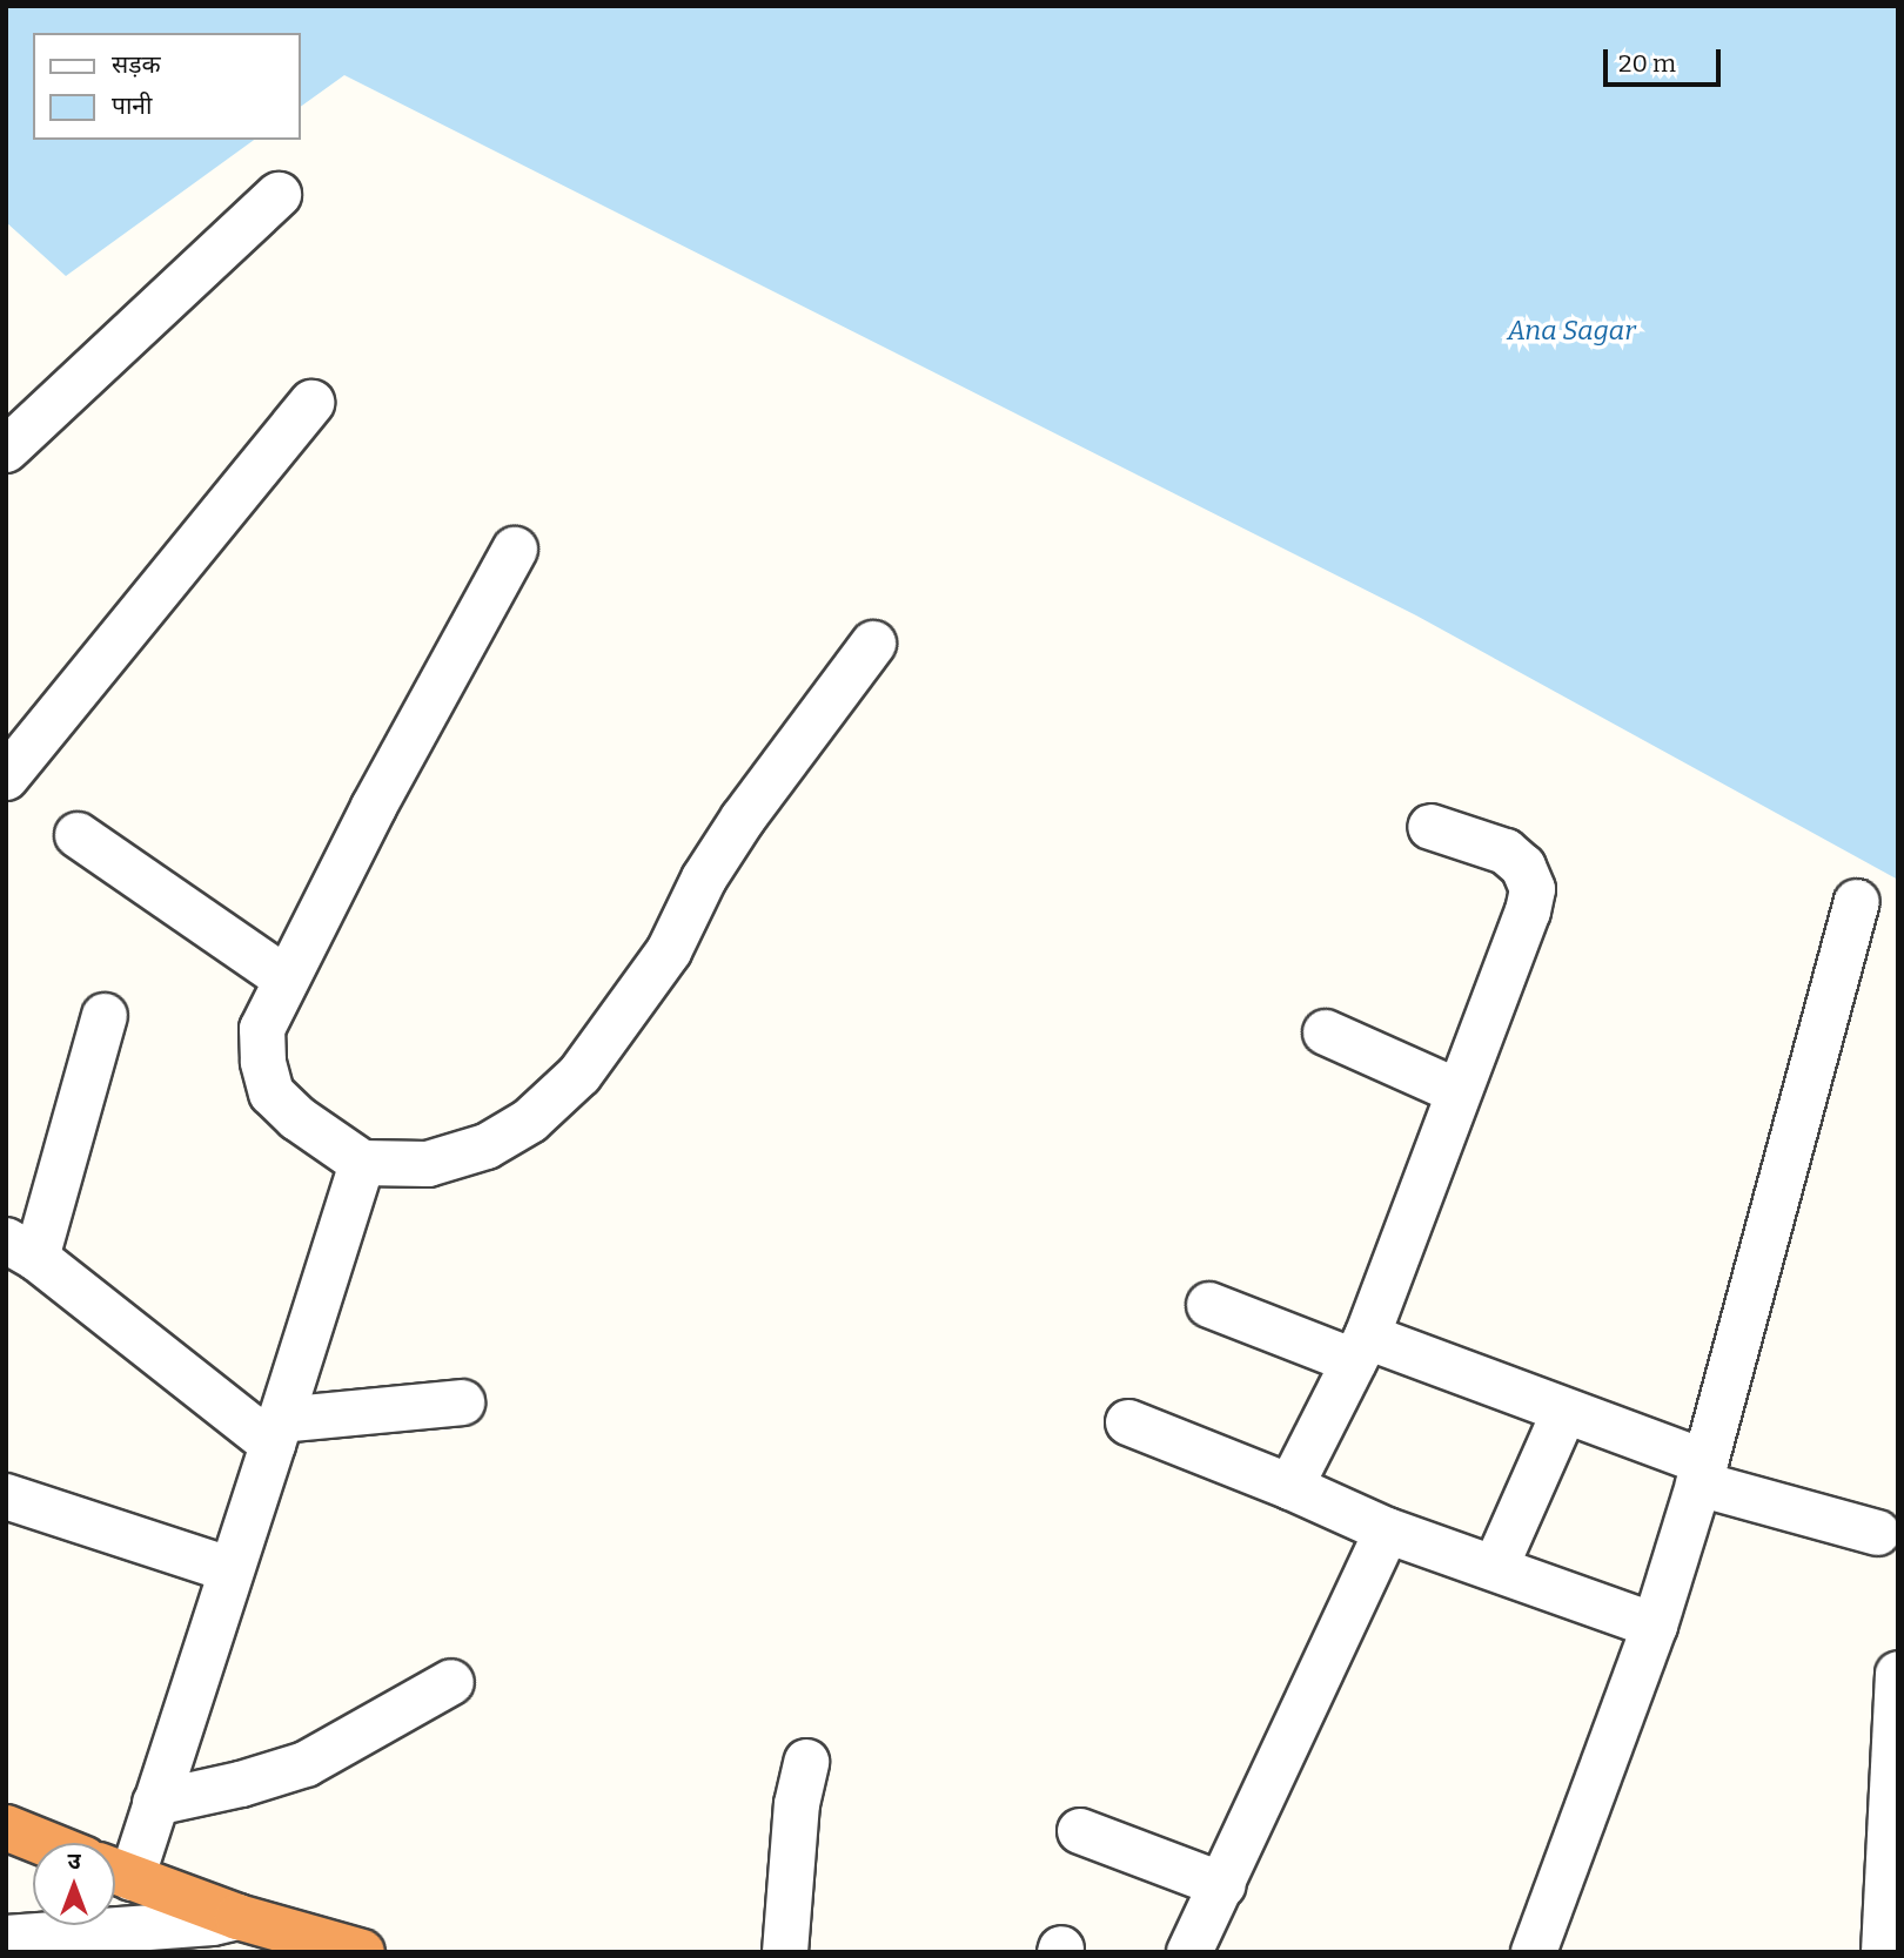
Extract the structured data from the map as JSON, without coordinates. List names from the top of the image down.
{
  "water": ["Ana Sagar"],
  "legend": ["सड़क", "पानी"],
  "scale_bar": "20 m",
  "north": "top"
}
